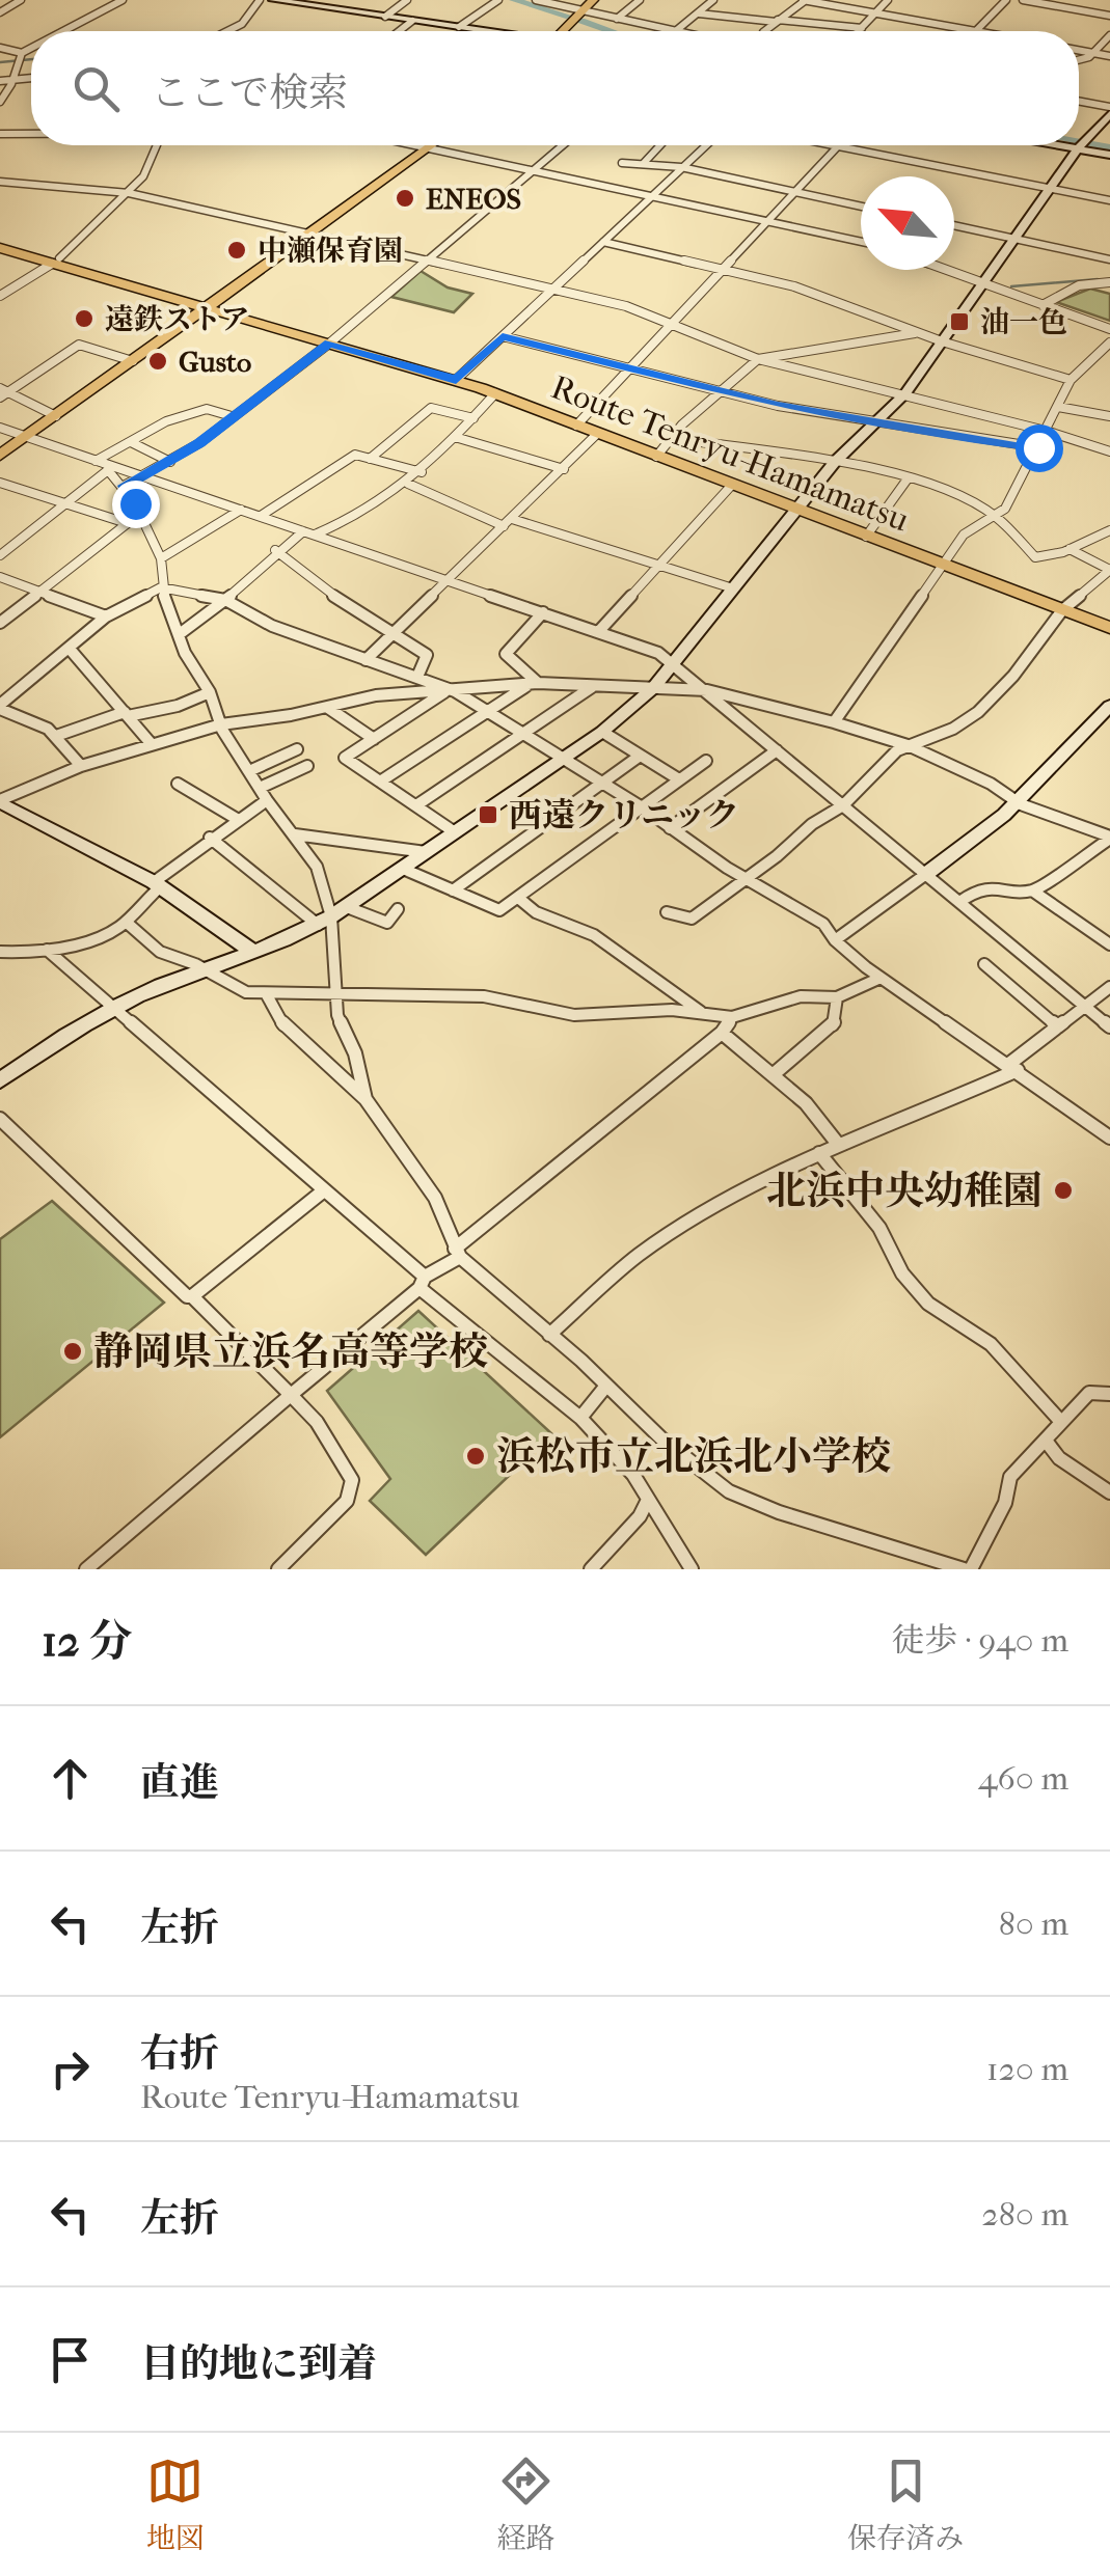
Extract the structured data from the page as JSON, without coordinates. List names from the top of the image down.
{
  "streets": {
    "main road": ["Route Tenryu-Hamamatsu"]
  },
  "places": {
    "other": [
      "ENEOS",
      "中瀬保育園",
      "遠鉄ストア",
      "Gusto",
      "北浜中央幼稚園",
      "静岡県立浜名高等学校",
      "浜松市立北浜北小学校"
    ],
    "transit": ["油一色", "西遠クリニック"]
  },
  "north": "top left",
  "page": {
    "search": "ここで検索",
    "heading": ["12 分", "徒歩 · 940 m"],
    "list": [
      ["直進", "460 m"],
      ["左折", "80 m"],
      ["右折", "Route Tenryu-Hamamatsu", "120 m"],
      ["左折", "280 m"],
      "目的地に到着"
    ],
    "nav": ["地図", "経路", "保存済み"]
  }
}
